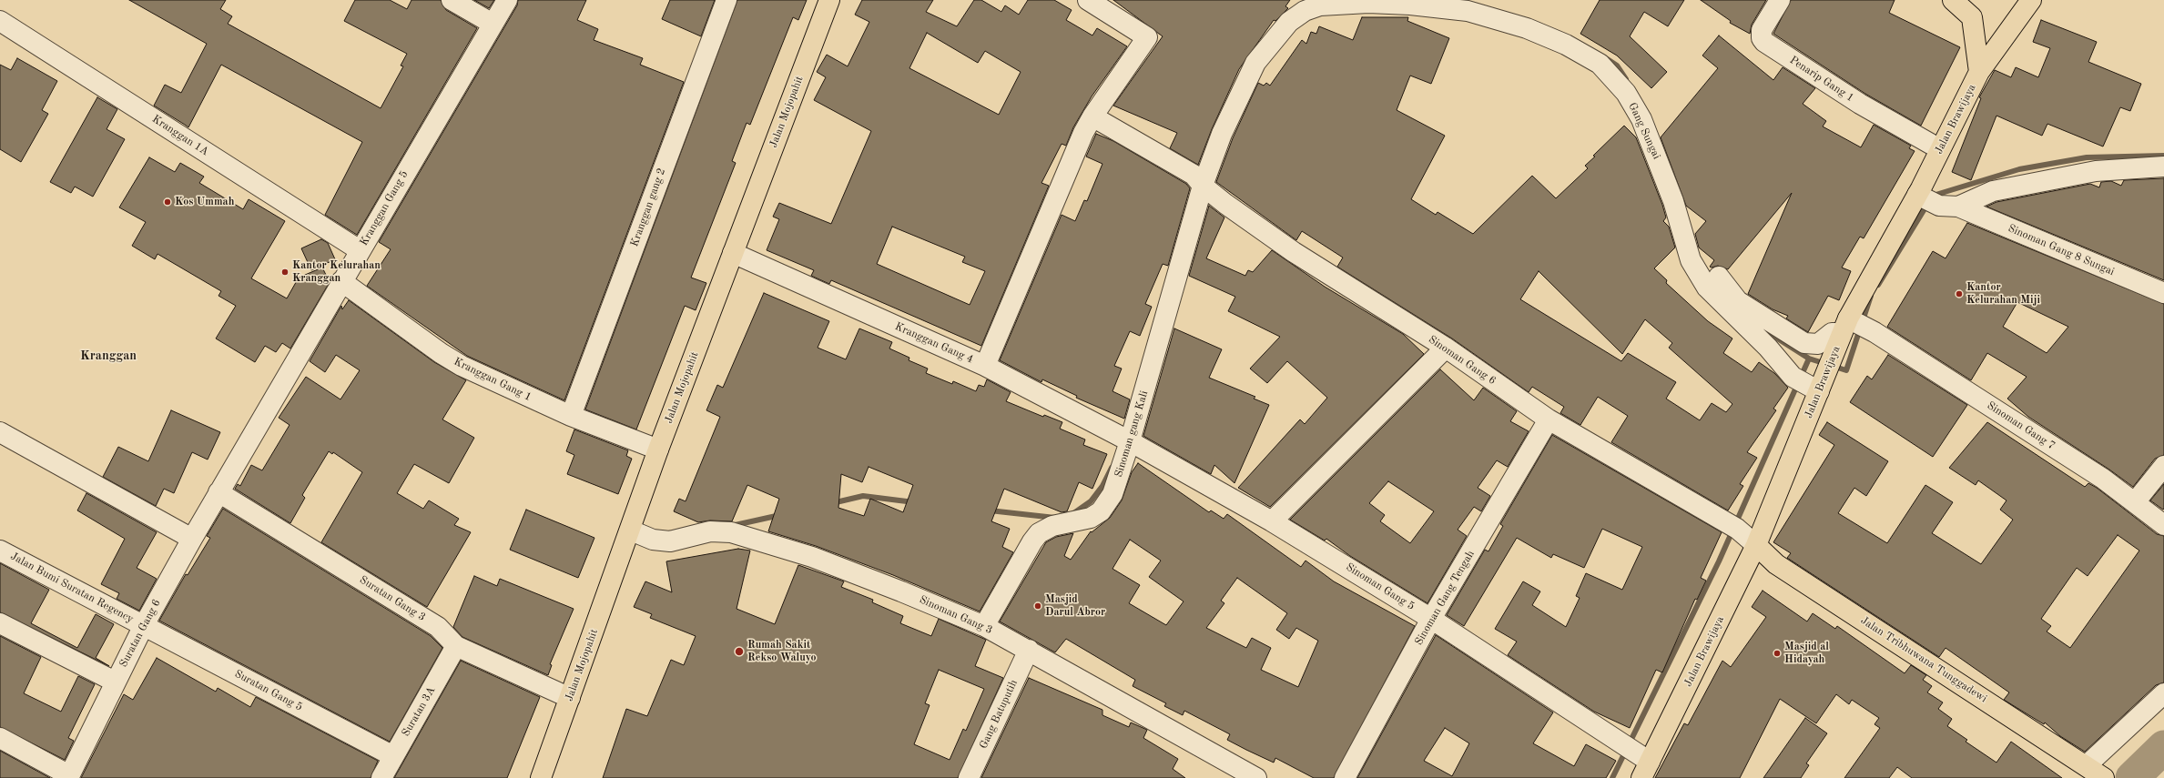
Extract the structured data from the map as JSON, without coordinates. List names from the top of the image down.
{
  "streets": {
    "main road": ["Jalan Mojopahit", "Jalan Brawijaya", "Jalan Tribhuwana Tunggadewi"],
    "street": [
      "Penarip Gang 1",
      "Gang Sungai",
      "Kranggan 1A",
      "Kranggan gang 2",
      "Kranggan Gang 5",
      "Sinoman Gang 8 Sungai",
      "Kranggan Gang 4",
      "Sinoman Gang 6",
      "Kranggan Gang 1",
      "Sinoman Gang 7",
      "Sinoman gang Kali",
      "Sinoman Gang 5",
      "Jalan Bumi Suratan Regency",
      "Sinoman Gang Tengah",
      "Suratan Gang 3",
      "Sinoman Gang 3",
      "Suratan Gang 6",
      "Suratan Gang 5",
      "Suratan 3A",
      "Gang Batuputih"
    ]
  },
  "crossings": [
    ["Penarip Gang 1", "Jalan Brawijaya"],
    ["Jalan Mojopahit", "Kranggan Gang 4"],
    ["Jalan Mojopahit", "Kranggan Gang 1"],
    ["Jalan Mojopahit", "Suratan Gang 3"],
    ["Jalan Mojopahit", "Sinoman Gang 3"],
    ["Jalan Brawijaya", "Gang Sungai"],
    ["Jalan Brawijaya", "Sinoman Gang 8 Sungai"],
    ["Jalan Brawijaya", "Sinoman Gang 6"],
    ["Jalan Brawijaya", "Sinoman Gang 7"],
    ["Jalan Brawijaya", "Sinoman Gang 5"],
    ["Jalan Brawijaya", "Jalan Tribhuwana Tunggadewi"],
    ["Gang Sungai", "Sinoman Gang 6"],
    ["Gang Sungai", "Sinoman gang Kali"],
    ["Kranggan 1A", "Kranggan Gang 5"],
    ["Kranggan gang 2", "Kranggan Gang 1"],
    ["Kranggan Gang 5", "Kranggan Gang 1"],
    ["Kranggan Gang 5", "Suratan Gang 3"],
    ["Kranggan Gang 5", "Suratan Gang 6"],
    ["Kranggan Gang 4", "Sinoman gang Kali"],
    ["Kranggan Gang 4", "Sinoman Gang 5"],
    ["Sinoman Gang 6", "Sinoman gang Kali"],
    ["Sinoman Gang 6", "Sinoman Gang Tengah"],
    ["Sinoman Gang 6", "Jalan Tribhuwana Tunggadewi"],
    ["Sinoman gang Kali", "Sinoman Gang 5"],
    ["Sinoman gang Kali", "Sinoman Gang 3"],
    ["Sinoman Gang 5", "Sinoman Gang Tengah"],
    ["Jalan Bumi Suratan Regency", "Suratan Gang 6"],
    ["Jalan Bumi Suratan Regency", "Suratan Gang 5"],
    ["Suratan Gang 3", "Suratan Gang 6"],
    ["Suratan Gang 3", "Suratan 3A"],
    ["Sinoman Gang 3", "Gang Batuputih"],
    ["Suratan Gang 6", "Suratan Gang 5"],
    ["Suratan Gang 5", "Suratan 3A"]
  ],
  "districts": ["Kranggan"],
  "places": [
    "Kos Ummah",
    "Kantor Kelurahan Kranggan",
    "Kantor Kelurahan Miji",
    "Masjid Darul Abror",
    "Rumah Sakit Rekso Waluyo",
    "Masjid al Hidayah"
  ]
}
